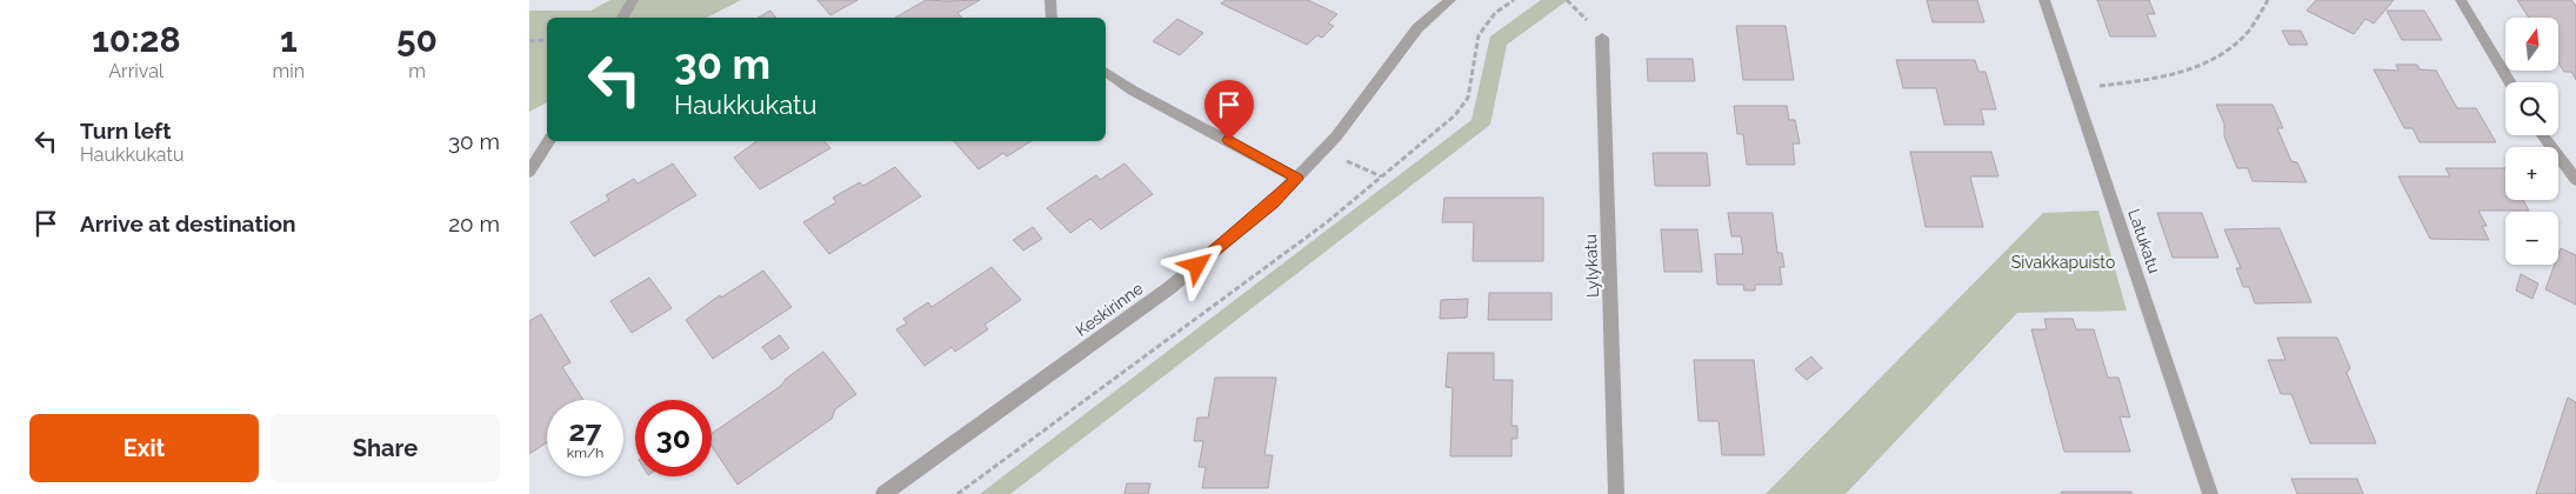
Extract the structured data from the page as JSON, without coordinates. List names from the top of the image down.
{
  "streets": {
    "street": ["Latukatu", "Lylykatu", "Keskirinne"]
  },
  "parks": ["Sivakkapuisto"],
  "north": "top",
  "page": {
    "eta": [
      "10:28",
      "Arrival",
      "1",
      "min",
      "50",
      "m"
    ],
    "map_buttons": ["+", "−"],
    "turn": ["30 m", "Haukkukatu"],
    "list": [
      {
        "name": "Turn left",
        "note": "Haukkukatu",
        "value": "30 m"
      },
      {
        "name": "Arrive at destination",
        "value": "20 m"
      }
    ],
    "speed": "27 km/h",
    "limit": "30",
    "buttons": ["Exit", "Share"]
  }
}
